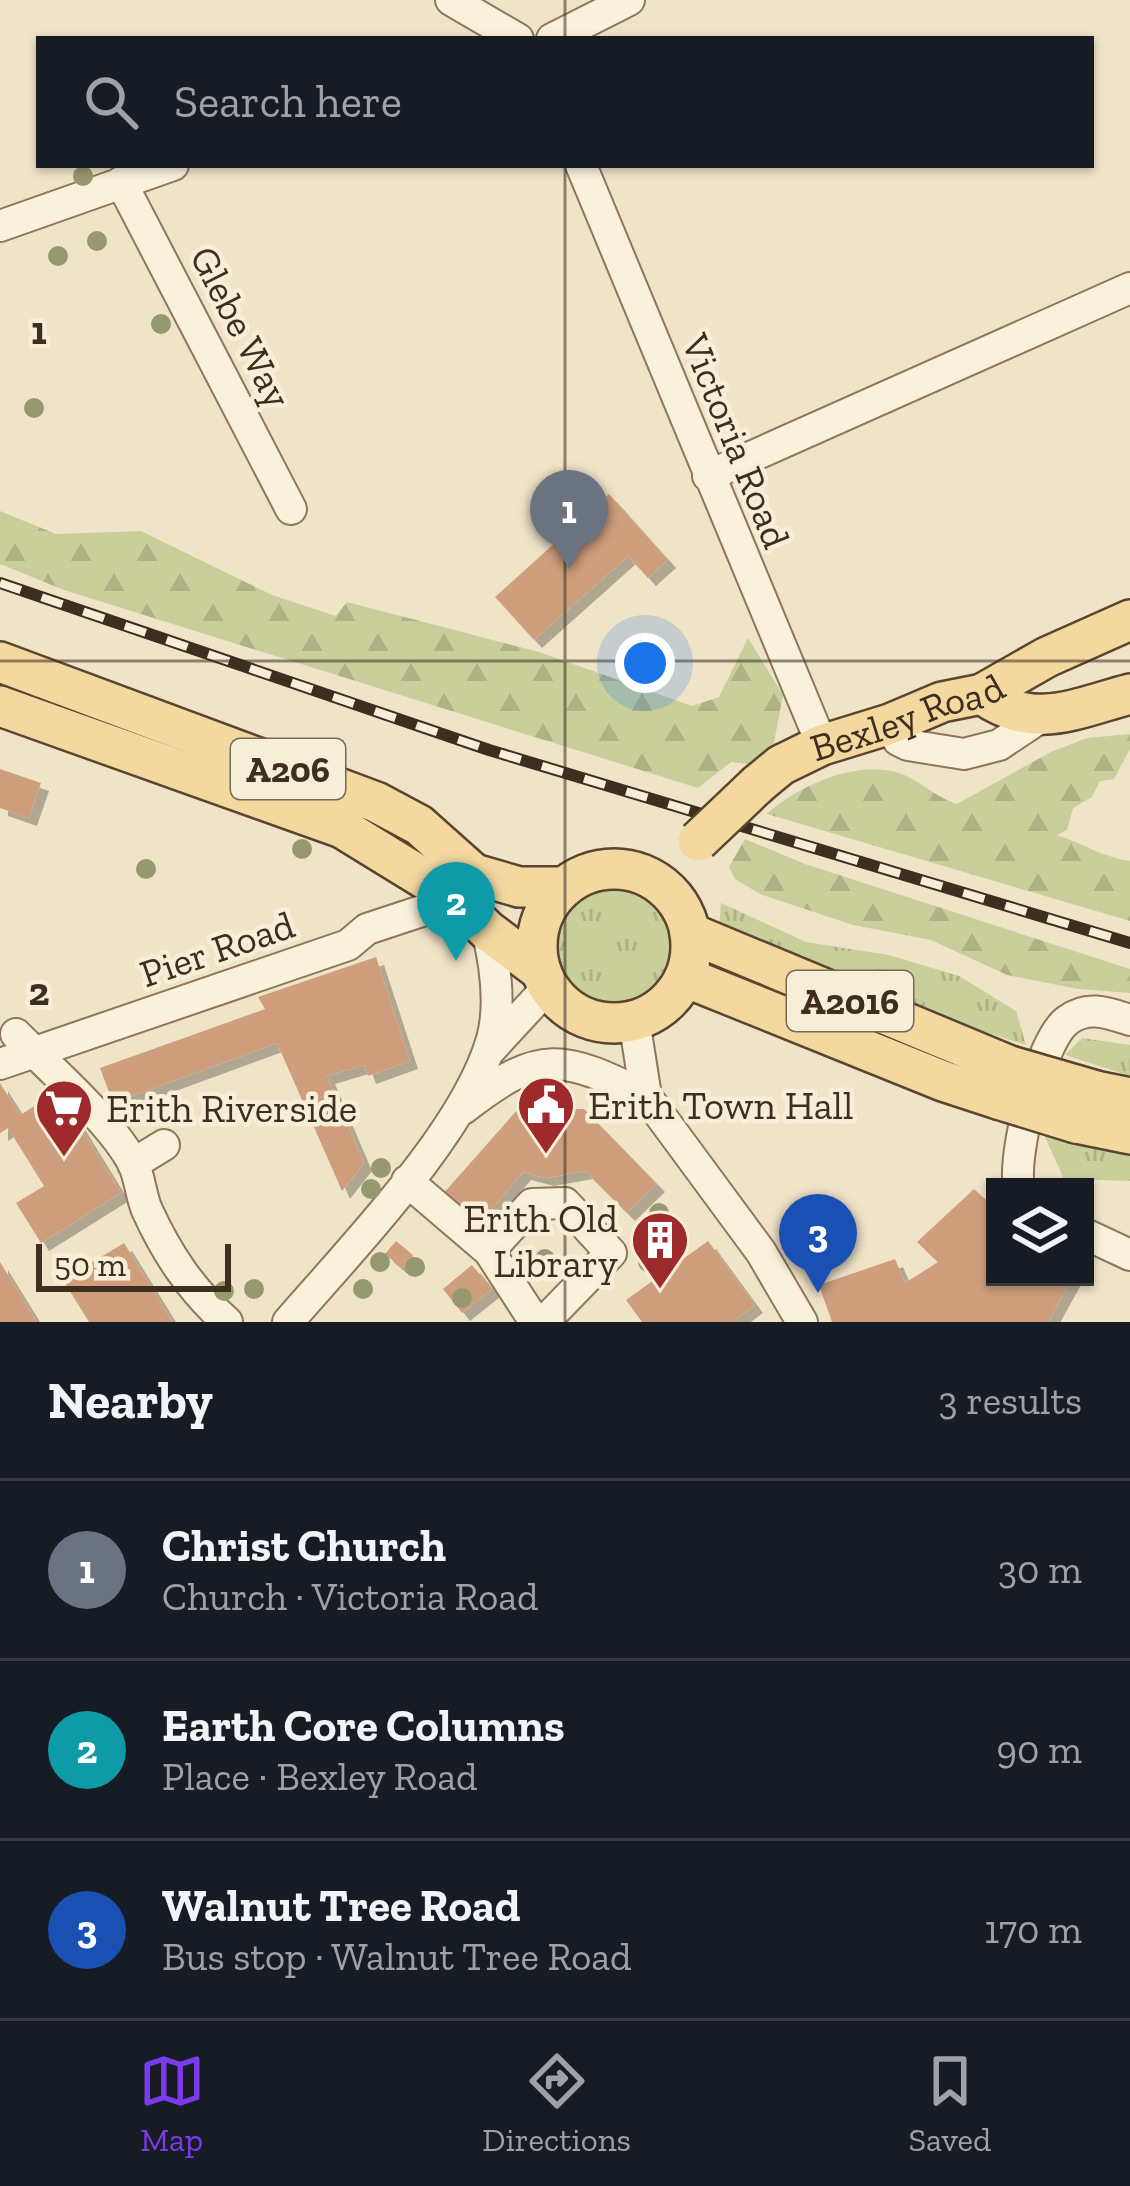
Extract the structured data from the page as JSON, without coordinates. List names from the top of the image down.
{
  "streets": {
    "main road": ["Bexley Road", "A206", "A2016"],
    "street": ["Glebe Way", "Victoria Road", "Pier Road"]
  },
  "crossings": [
    ["Victoria Road", "Bexley Road"],
    ["Bexley Road", "A206"],
    ["Bexley Road", "A2016"],
    ["A206", "Pier Road"],
    ["A206", "A2016"]
  ],
  "places": {
    "public building": ["Erith Town Hall"],
    "supermarket": ["Erith Riverside"],
    "building": ["Erith Old Library"]
  },
  "scale_bar": "50 m",
  "page": {
    "search": "Search here",
    "pins": ["1", "2", "3"],
    "scale": "50 m",
    "heading": ["Nearby", "3 results"],
    "list": [
      {
        "mark": "1",
        "name": "Christ Church",
        "note": "Church · Victoria Road",
        "value": "30 m"
      },
      {
        "mark": "2",
        "name": "Earth Core Columns",
        "note": "Place · Bexley Road",
        "value": "90 m"
      },
      {
        "mark": "3",
        "name": "Walnut Tree Road",
        "note": "Bus stop · Walnut Tree Road",
        "value": "170 m"
      }
    ],
    "nav": ["Map", "Directions", "Saved"]
  },
  "grid": {
    "rows": ["1", "2"]
  }
}
